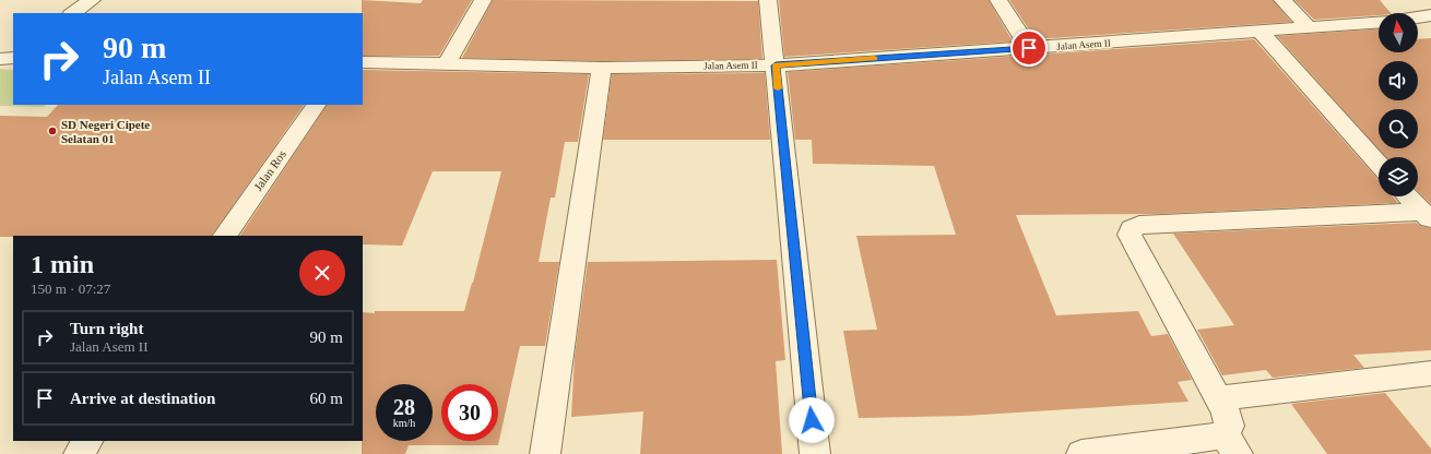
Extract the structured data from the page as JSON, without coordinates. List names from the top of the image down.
{
  "streets": {
    "street": ["Jalan Asem II", "Jalan Ros"]
  },
  "places": ["SD Negeri Cipete Selatan 01"],
  "north": "top",
  "page": {
    "turn": ["90 m", "Jalan Asem II"],
    "heading": ["1 min", "150 m · 07:27"],
    "list": [
      {
        "name": "Turn right",
        "note": "Jalan Asem II",
        "value": "90 m"
      },
      {
        "name": "Arrive at destination",
        "value": "60 m"
      }
    ],
    "speed": "28 km/h",
    "limit": "30"
  }
}
